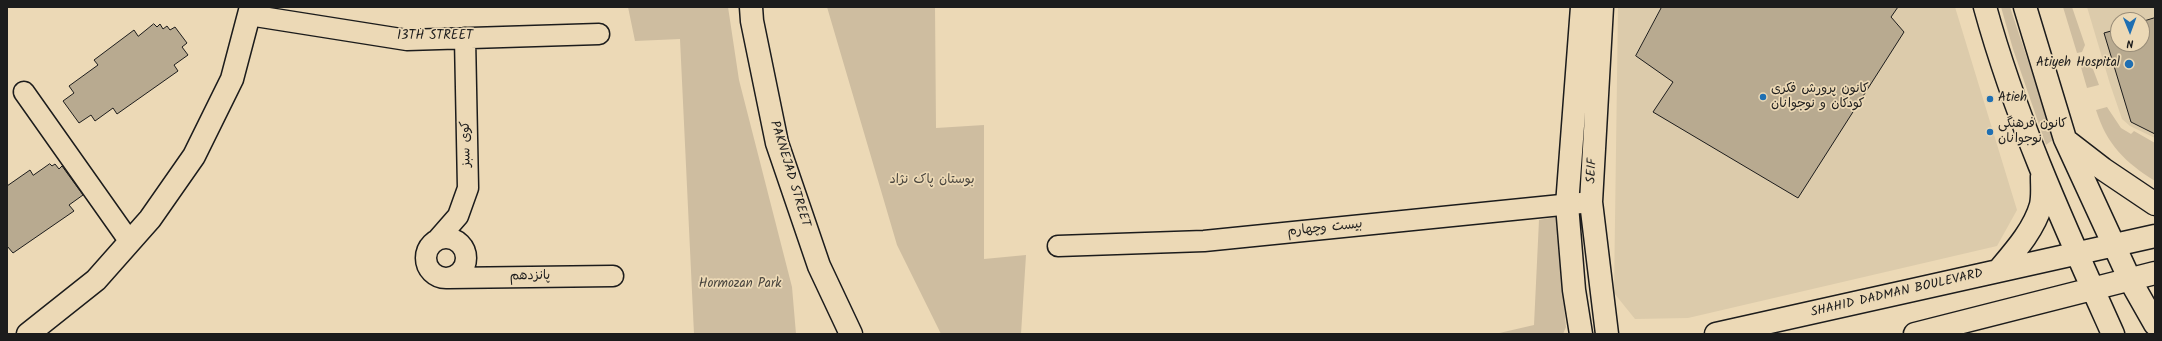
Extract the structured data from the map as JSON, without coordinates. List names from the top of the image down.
{
  "streets": {
    "main road": ["SEIF", "PAKNEJAD STREET", "SHAHID DADMAN BOULEVARD"],
    "street": [
      "13TH STREET",
      "کوی سبز",
      "بیست وچهارم",
      "پانزدهم"
    ]
  },
  "crossings": [
    ["13TH STREET", "کوی سبز"],
    ["کوی سبز", "پانزدهم"],
    ["SEIF", "بیست وچهارم"]
  ],
  "parks": ["بوستان پاک نژاد", "Hormozan Park"],
  "places": [
    "Atiyeh Hospital",
    "کانون پرورش فکری کودکان و نوجوانان",
    "Atieh",
    "کانون فرهنگی نوجوانان"
  ],
  "north": "bottom"
}
